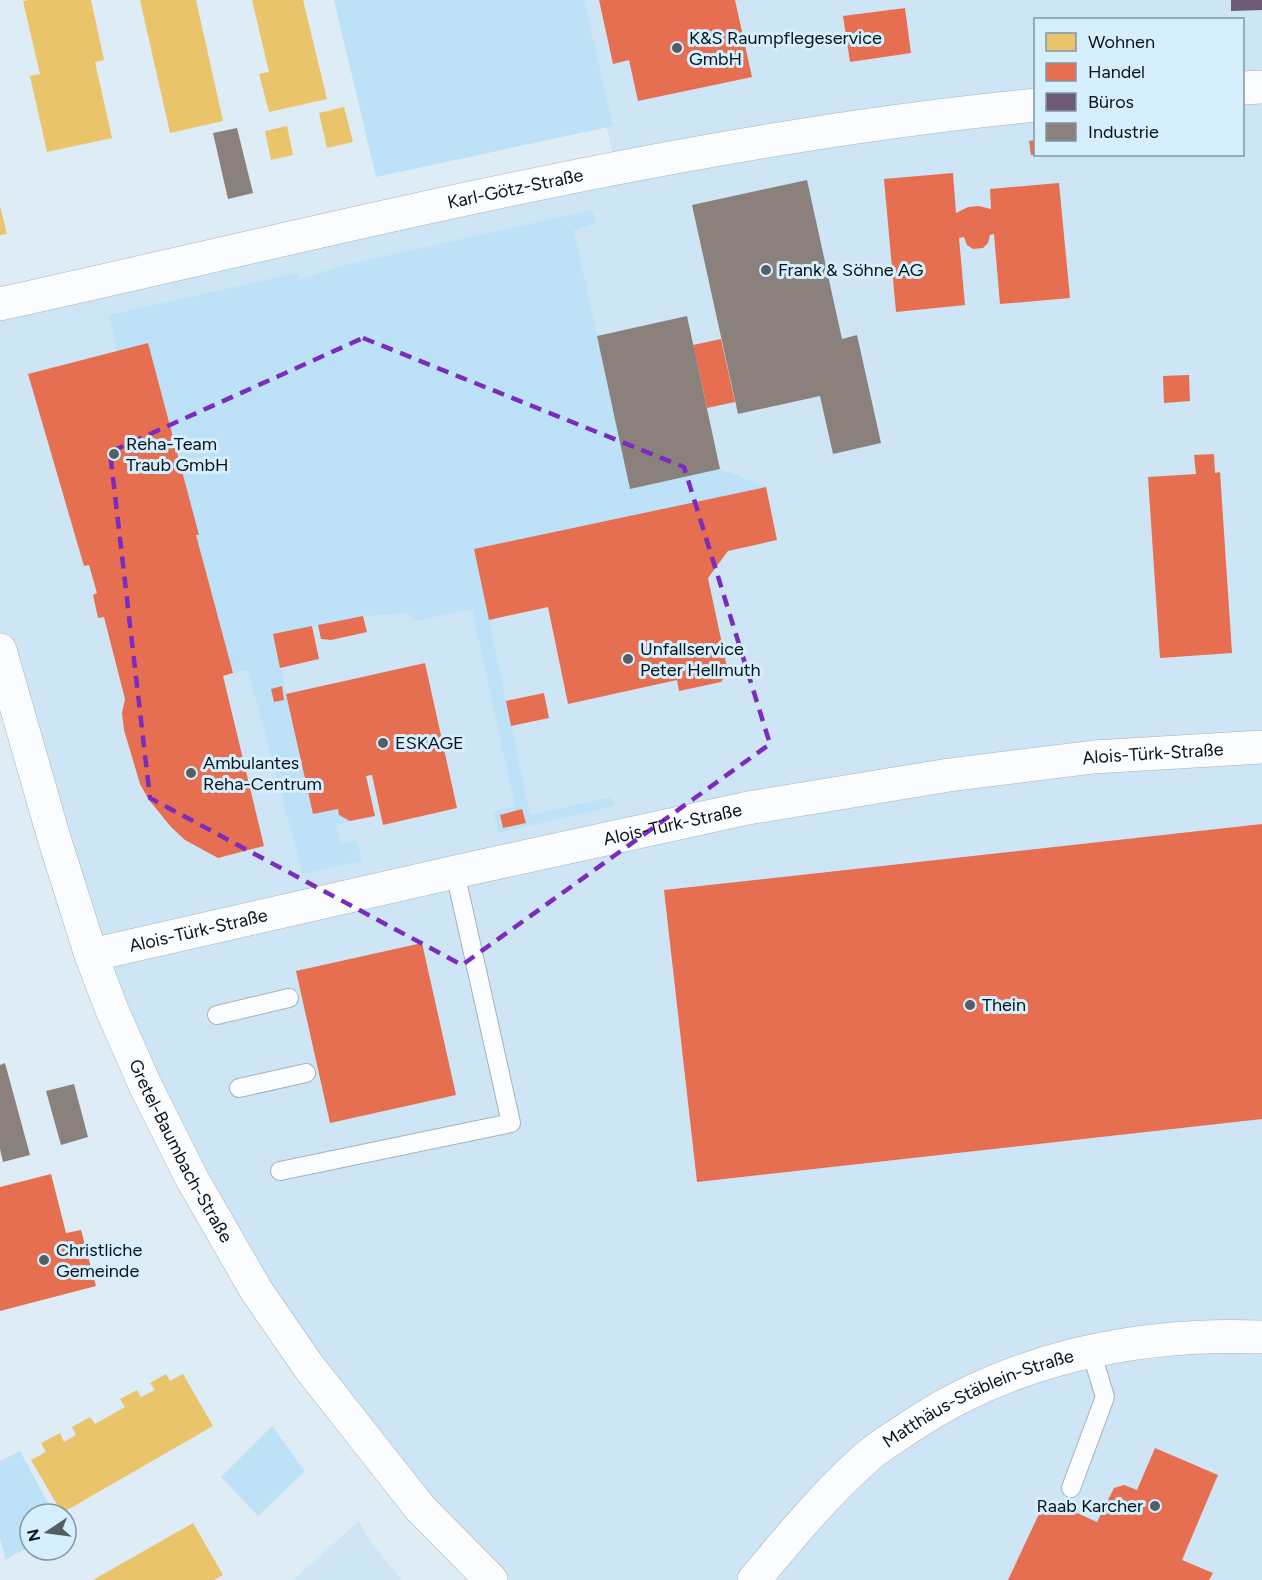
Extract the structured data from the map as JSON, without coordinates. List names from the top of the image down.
{
  "streets": {
    "street": [
      "Karl-Götz-Straße",
      "Alois-Türk-Straße",
      "Gretel-Baumbach-Straße",
      "Matthäus-Stäblein-Straße"
    ]
  },
  "crossings": [
    ["Alois-Türk-Straße", "Gretel-Baumbach-Straße"]
  ],
  "places": [
    "K&S Raumpflegeservice GmbH",
    "Frank & Söhne AG",
    "Reha-Team Traub GmbH",
    "Unfallservice Peter Hellmuth",
    "ESKAGE",
    "Ambulantes Reha-Centrum",
    "Thein",
    "Christliche Gemeinde",
    "Raab Karcher"
  ],
  "legend": [
    "Wohnen",
    "Handel",
    "Büros",
    "Industrie"
  ],
  "north": "left"
}
